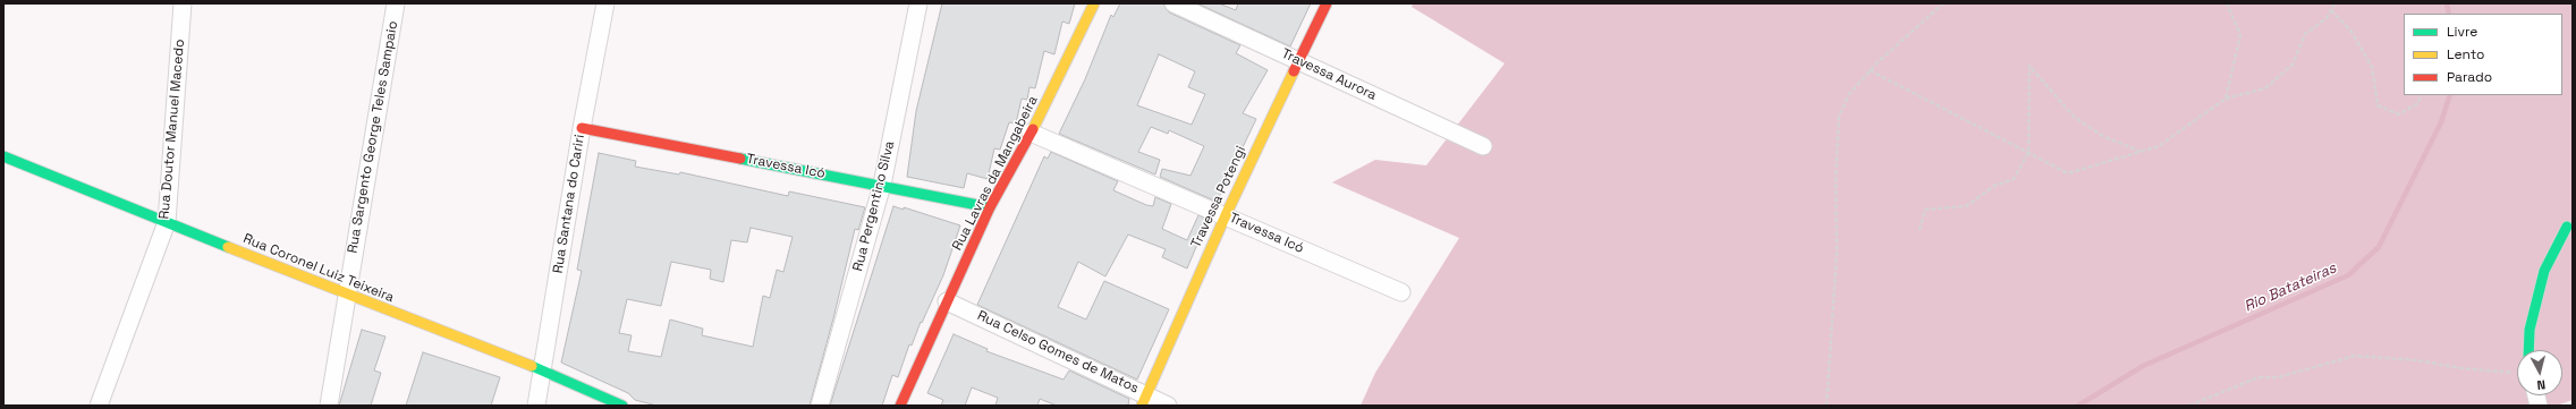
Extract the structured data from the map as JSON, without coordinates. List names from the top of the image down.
{
  "streets": {
    "street": [
      "Travessa Aurora",
      "Rua Doutor Manuel Macedo",
      "Rua Sargento George Teles Sampaio",
      "Travessa Icó",
      "Rua Lavras da Mangabeira",
      "Travessa Potengi",
      "Rua Santana do Cariri",
      "Rua Pergentino Silva",
      "Rua Coronel Luiz Teixeira",
      "Rua Celso Gomes de Matos"
    ]
  },
  "crossings": [
    ["Travessa Aurora", "Travessa Potengi"],
    ["Rua Doutor Manuel Macedo", "Rua Coronel Luiz Teixeira"],
    ["Rua Sargento George Teles Sampaio", "Rua Coronel Luiz Teixeira"],
    ["Travessa Icó", "Rua Lavras da Mangabeira"],
    ["Travessa Icó", "Travessa Potengi"],
    ["Travessa Icó", "Rua Santana do Cariri"],
    ["Travessa Icó", "Rua Pergentino Silva"],
    ["Rua Lavras da Mangabeira", "Rua Celso Gomes de Matos"],
    ["Travessa Potengi", "Rua Celso Gomes de Matos"],
    ["Rua Santana do Cariri", "Rua Coronel Luiz Teixeira"]
  ],
  "water": ["Rio Batateiras"],
  "legend": ["Livre", "Lento", "Parado"],
  "north": "bottom"
}
